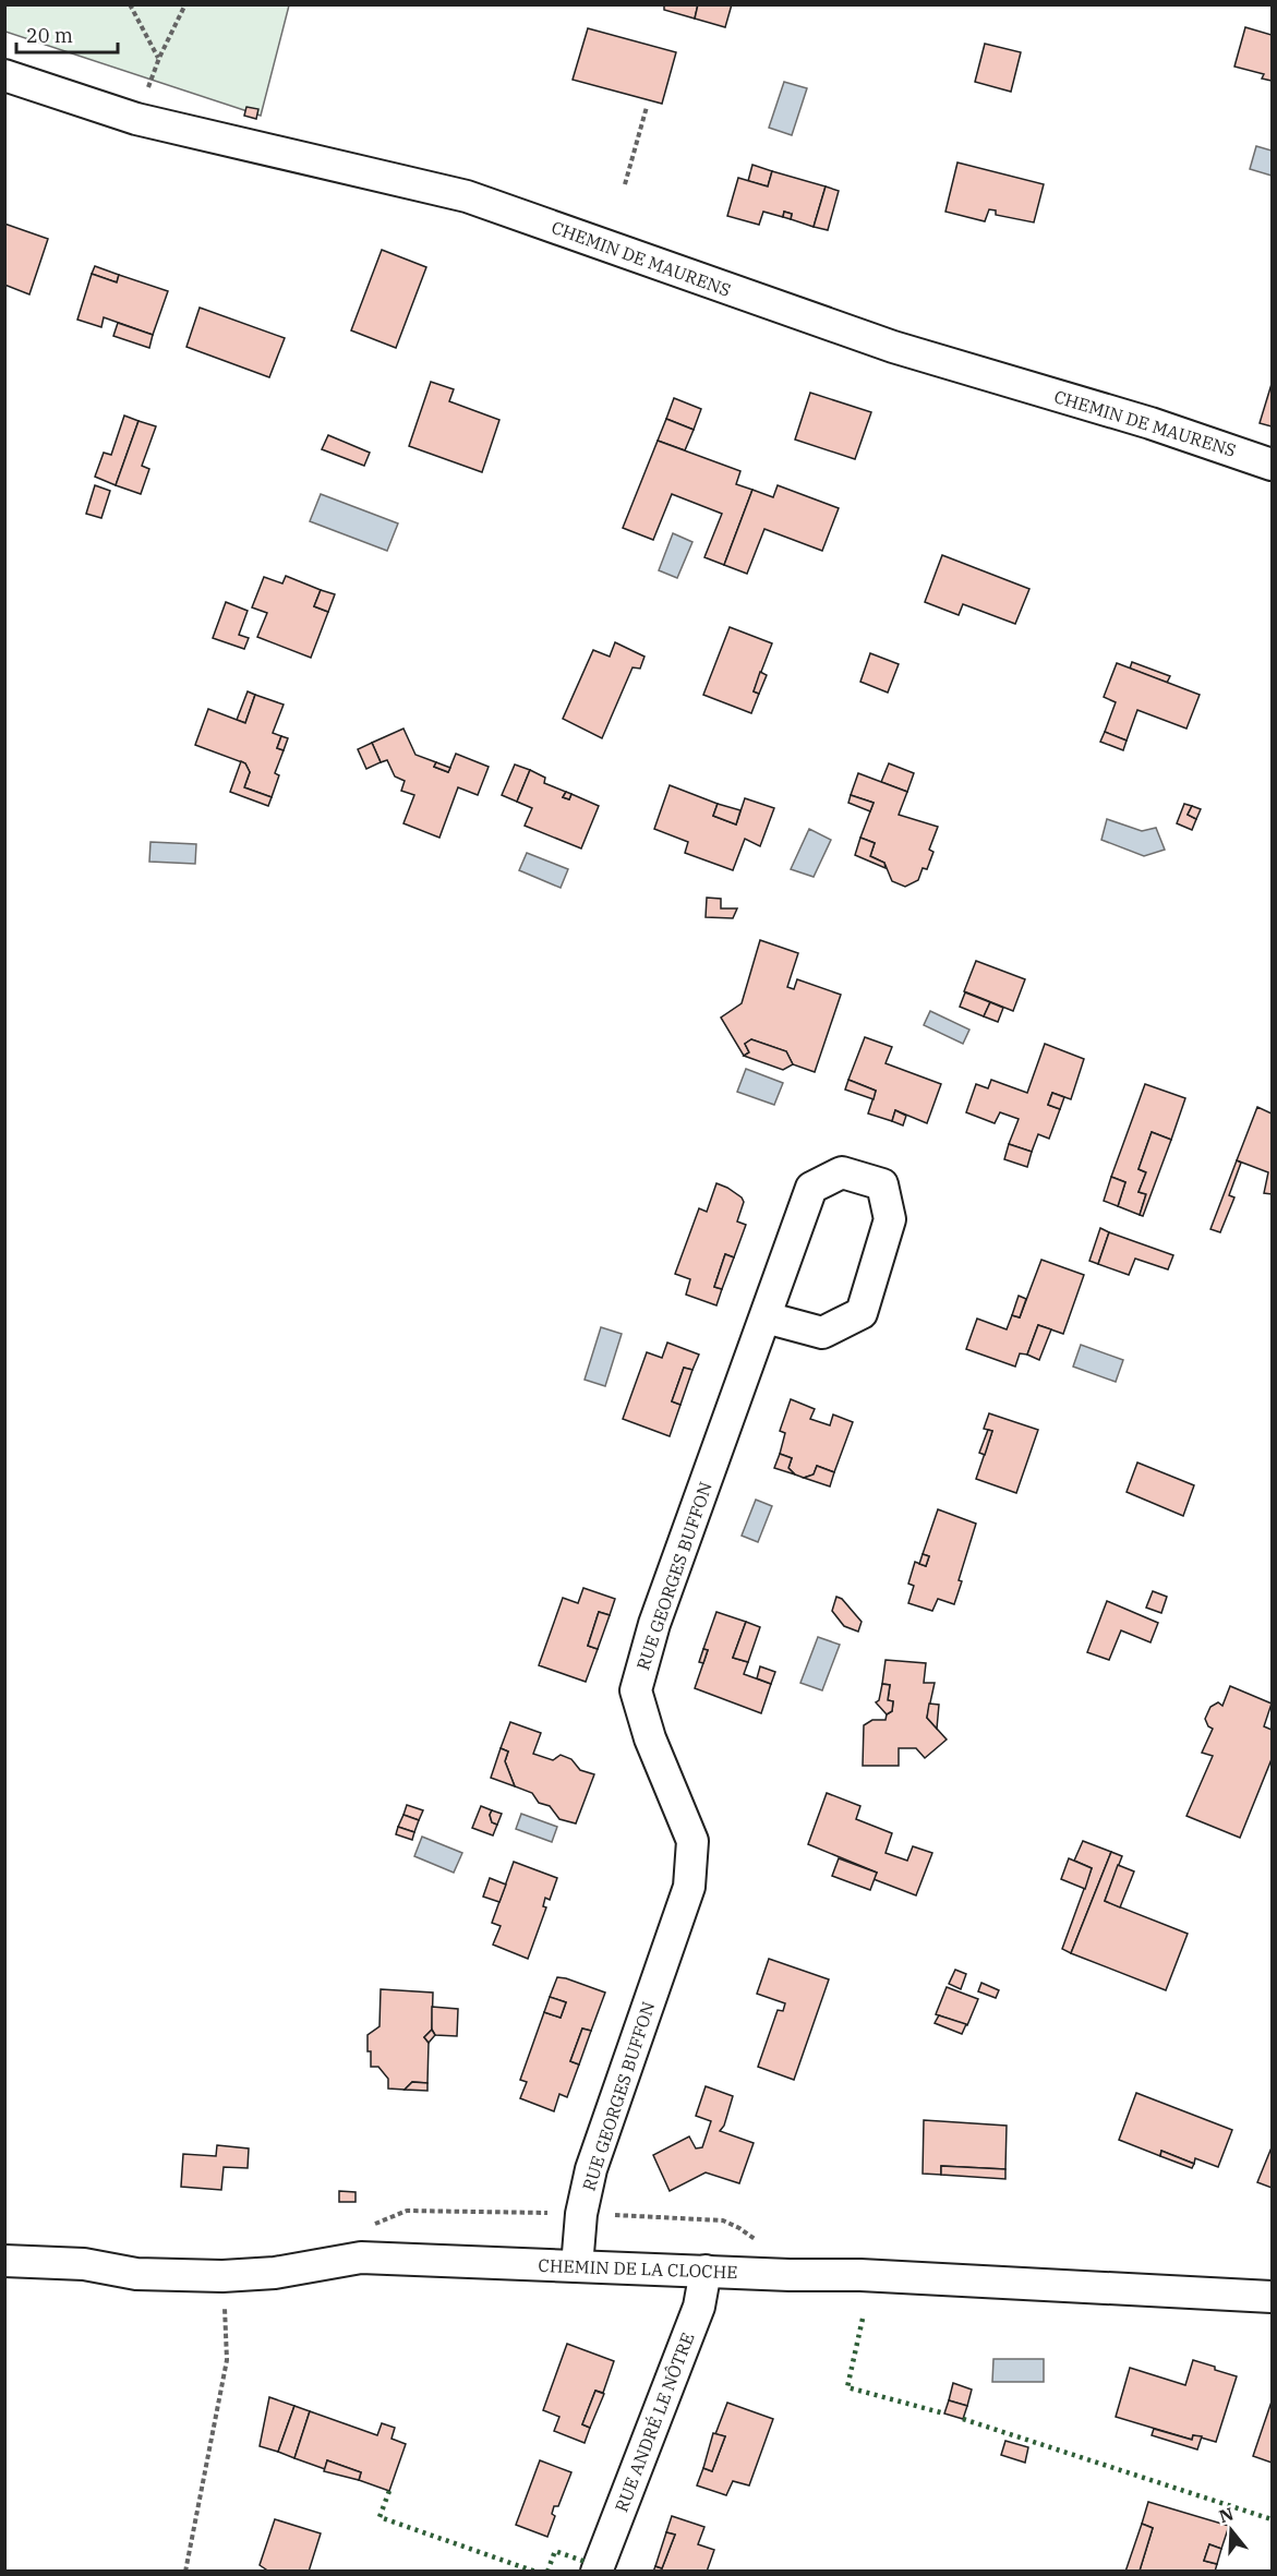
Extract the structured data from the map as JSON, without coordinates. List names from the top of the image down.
{
  "streets": {
    "street": [
      "CHEMIN DE MAURENS",
      "RUE GEORGES BUFFON",
      "CHEMIN DE LA CLOCHE",
      "RUE ANDRÉ LE NÔTRE"
    ]
  },
  "crossings": [
    ["RUE GEORGES BUFFON", "CHEMIN DE LA CLOCHE"],
    ["CHEMIN DE LA CLOCHE", "RUE ANDRÉ LE NÔTRE"]
  ],
  "scale_bar": "20 m",
  "north": "top"
}
